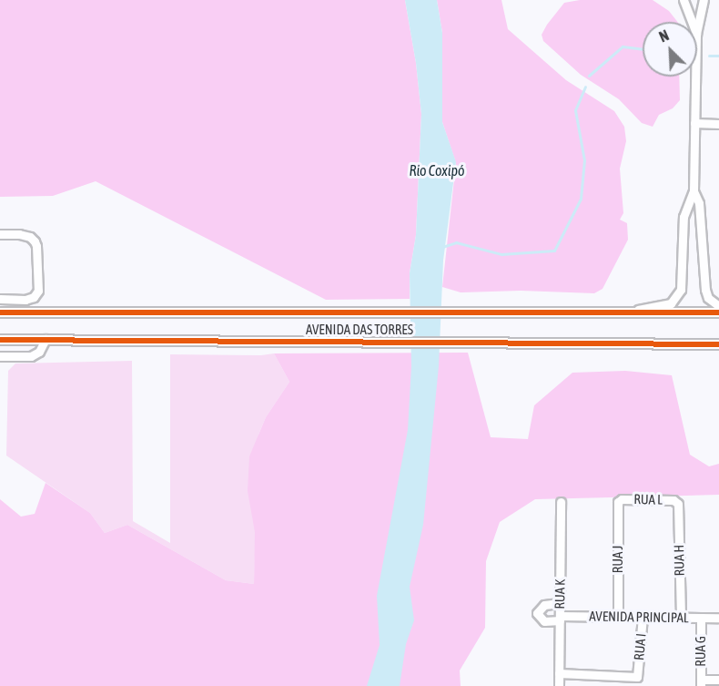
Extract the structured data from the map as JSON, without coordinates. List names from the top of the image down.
{
  "streets": {
    "main road": ["AVENIDA DAS TORRES"],
    "street": [
      "RUA L",
      "RUA J",
      "RUA H",
      "RUA K",
      "AVENIDA PRINCIPAL",
      "RUA I",
      "RUA G"
    ]
  },
  "crossings": [
    ["RUA L", "RUA J"],
    ["RUA L", "RUA H"],
    ["RUA J", "AVENIDA PRINCIPAL"],
    ["RUA H", "AVENIDA PRINCIPAL"],
    ["RUA K", "AVENIDA PRINCIPAL"],
    ["RUA K", "RUA I"],
    ["AVENIDA PRINCIPAL", "RUA I"],
    ["AVENIDA PRINCIPAL", "RUA G"]
  ],
  "water": ["Rio Coxipó"],
  "north": "top left"
}
